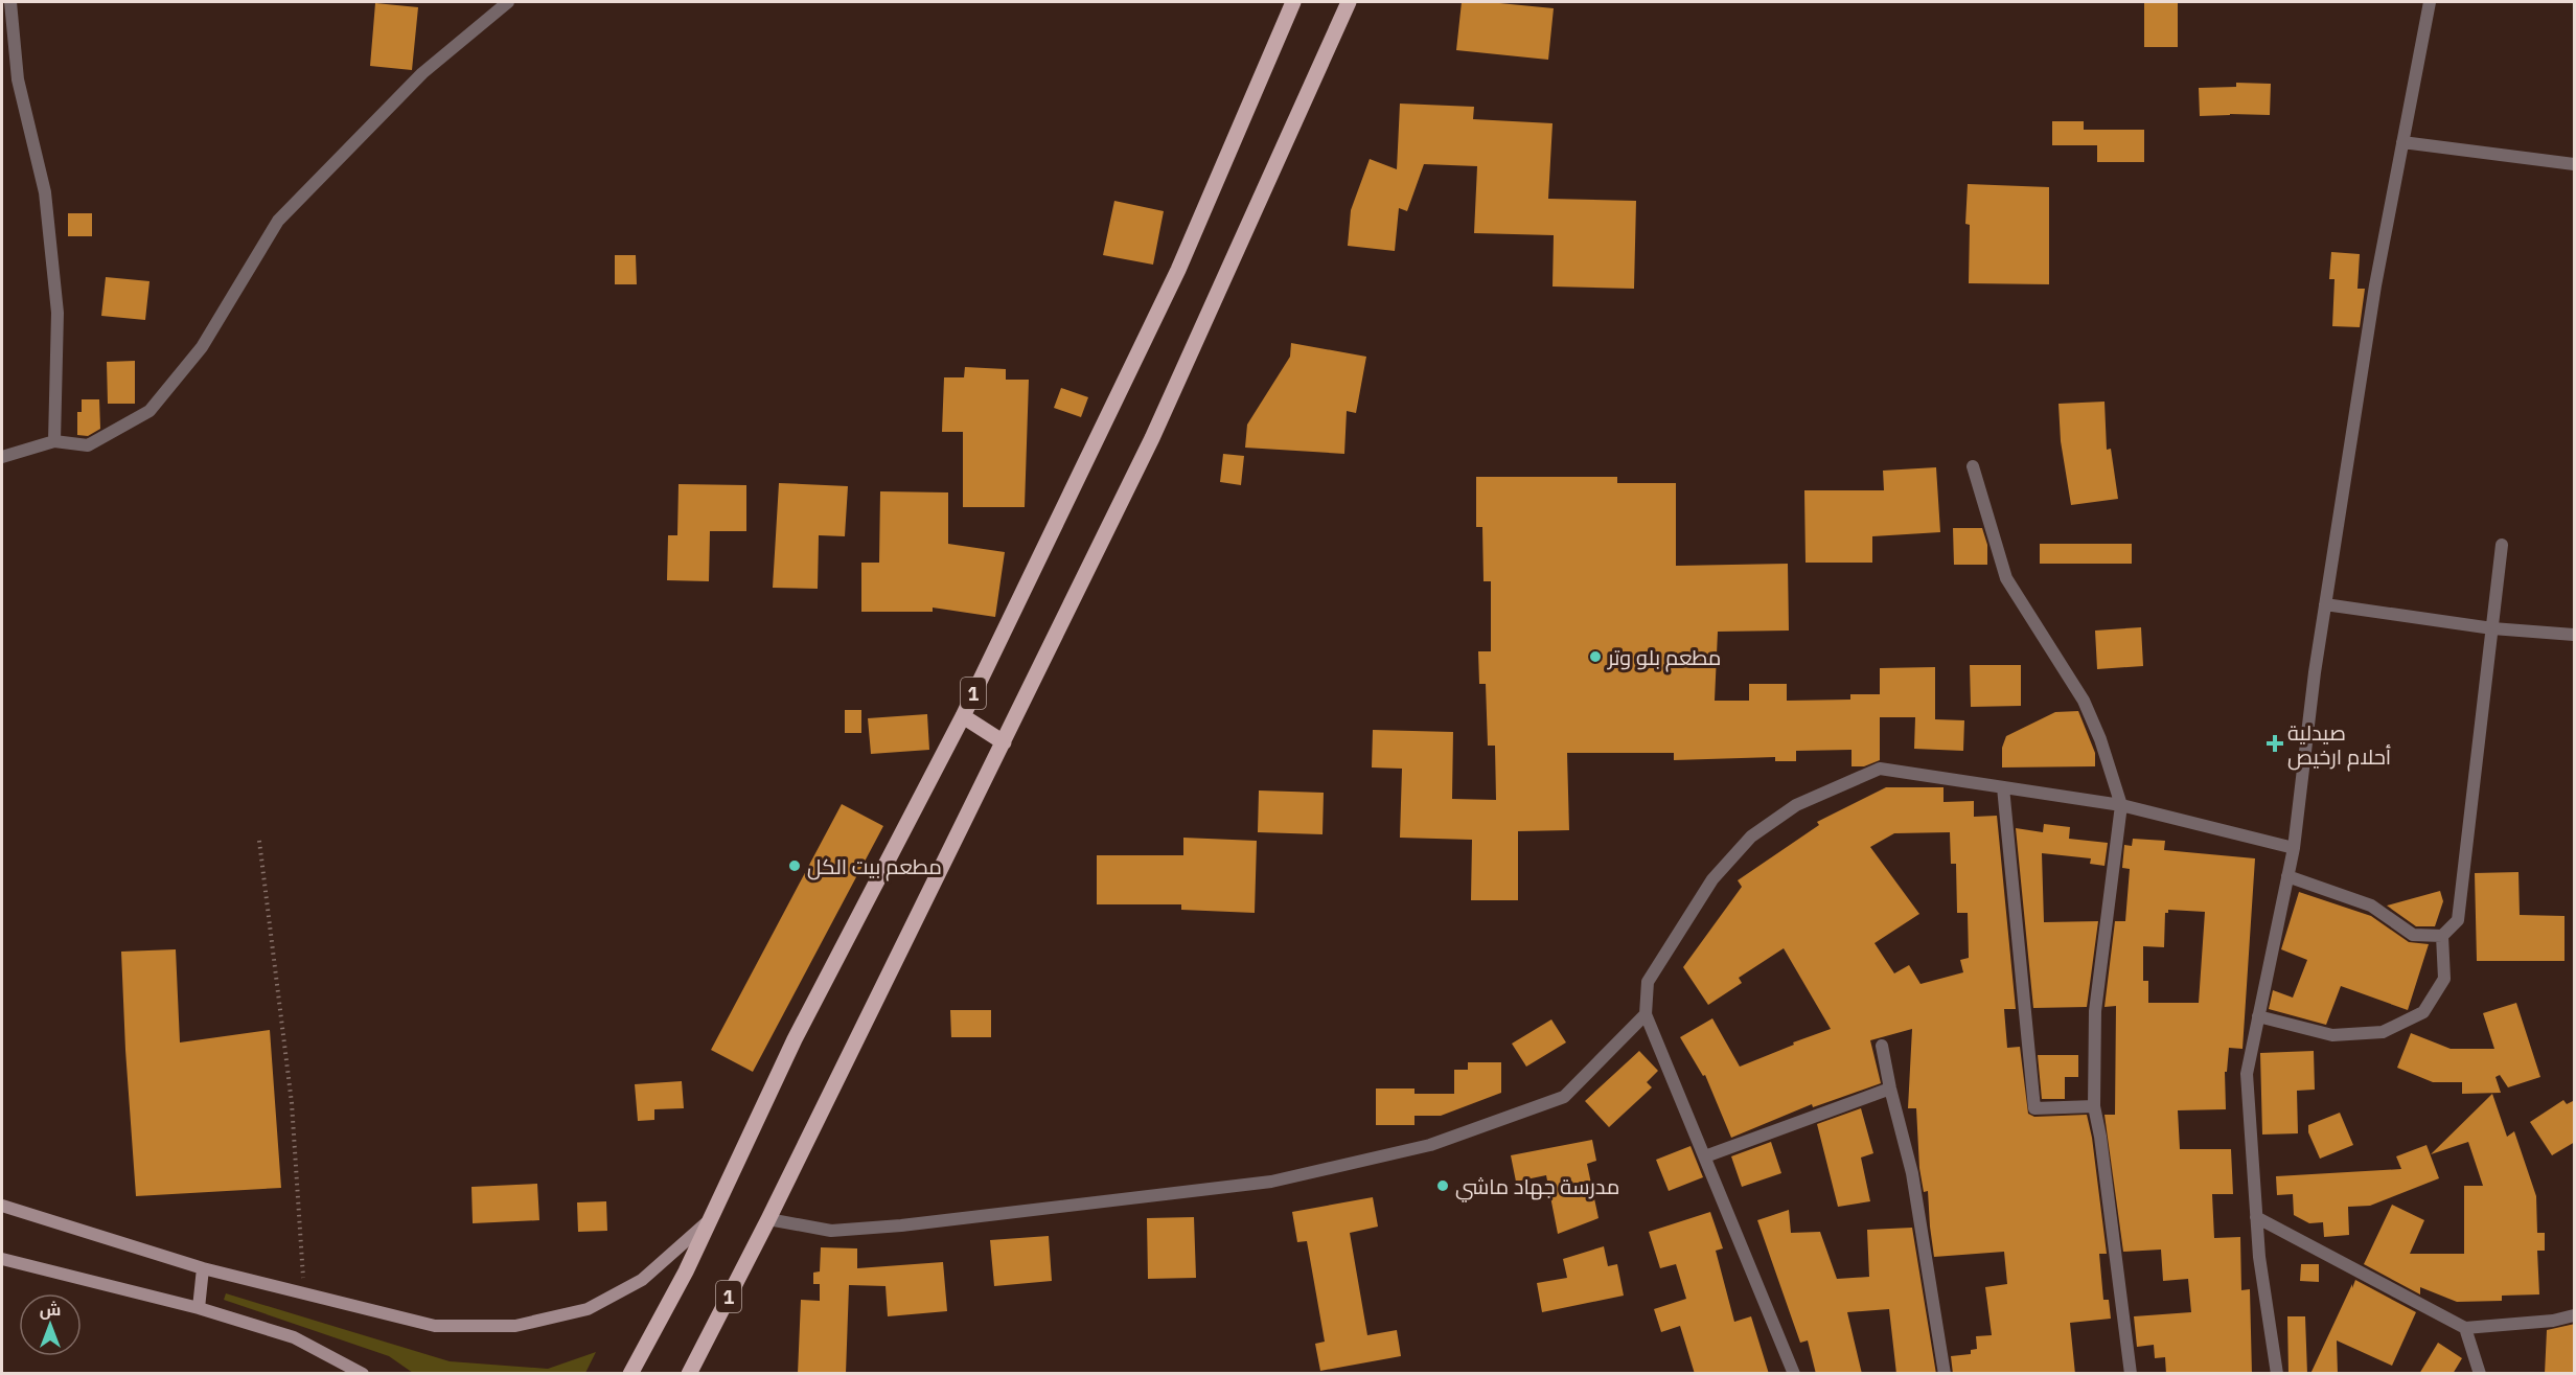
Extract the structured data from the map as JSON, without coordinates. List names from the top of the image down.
{
  "streets": {
    "main road": ["1"]
  },
  "places": {
    "other": ["مطعم بلو وتر", "مطعم بيت الكل", "مدرسة جهاد ماشي"],
    "health": ["صيدلية أحلام ارخيص"]
  },
  "north": "top"
}
